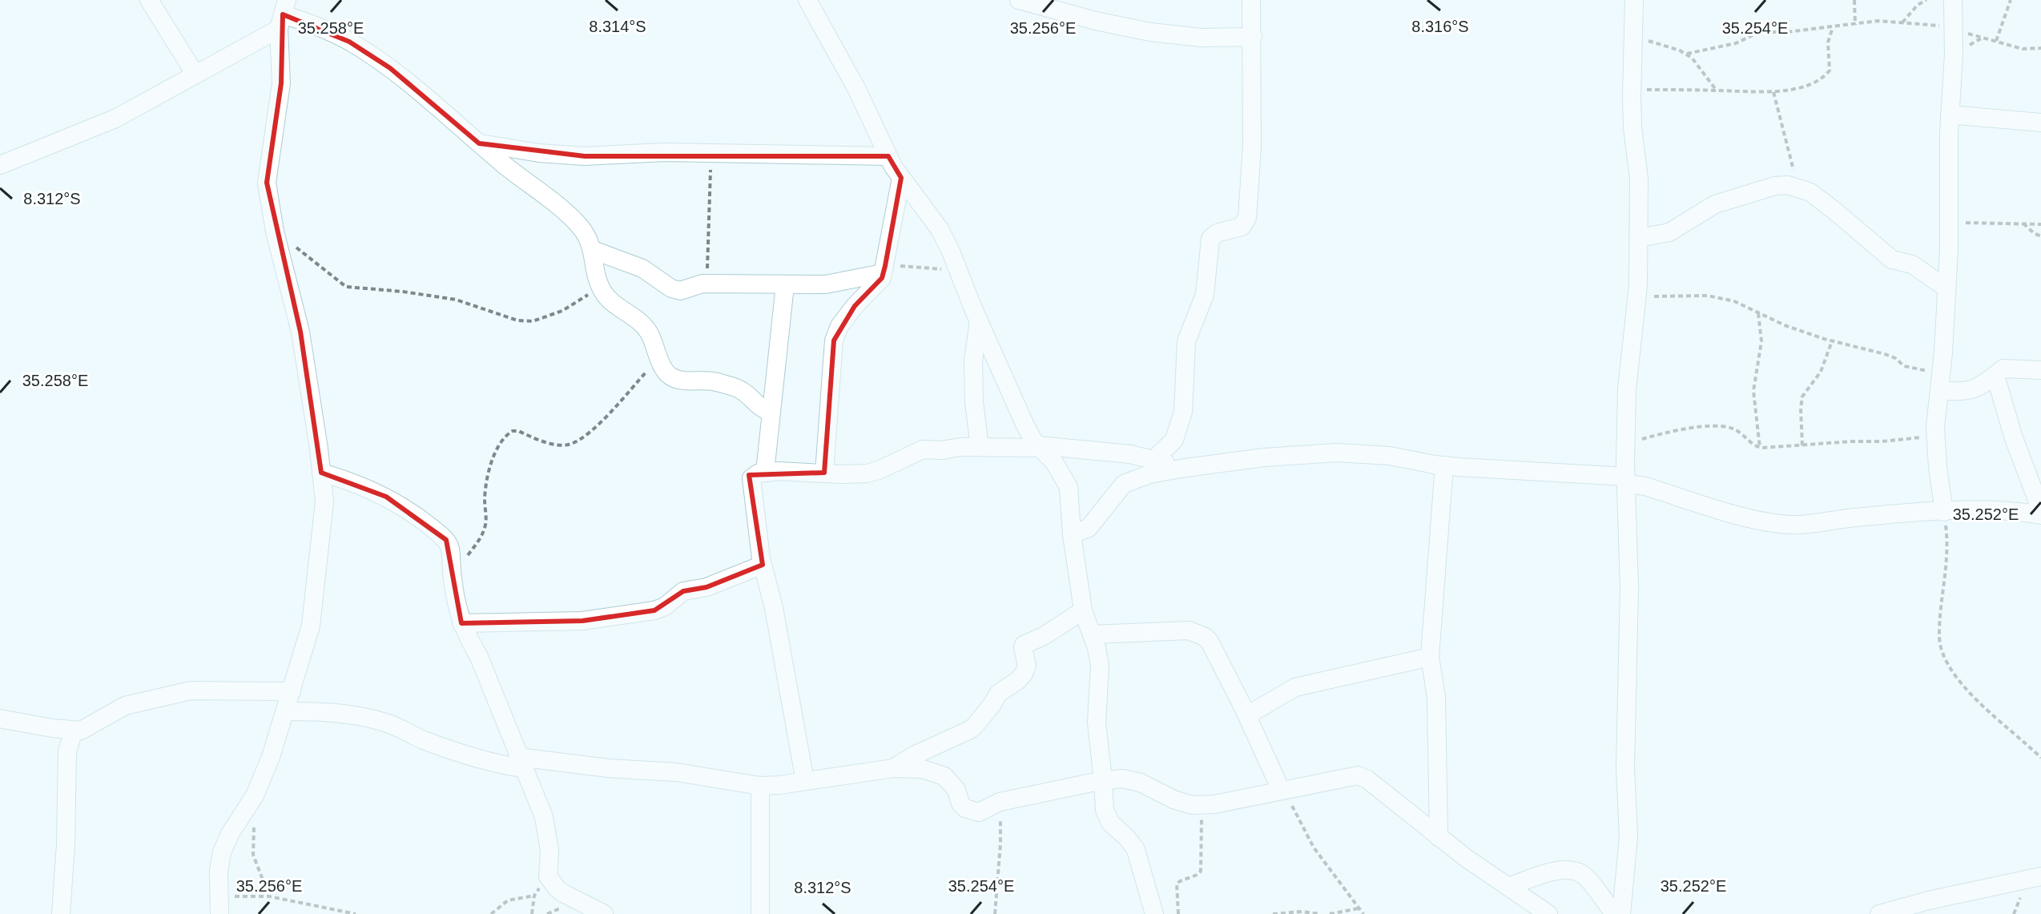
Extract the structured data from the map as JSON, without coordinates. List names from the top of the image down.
{
  "coordinates": [
    "8.314°S",
    "8.316°S",
    "35.254°E",
    "35.258°E",
    "35.256°E",
    "8.312°S",
    "35.252°E"
  ]
}
